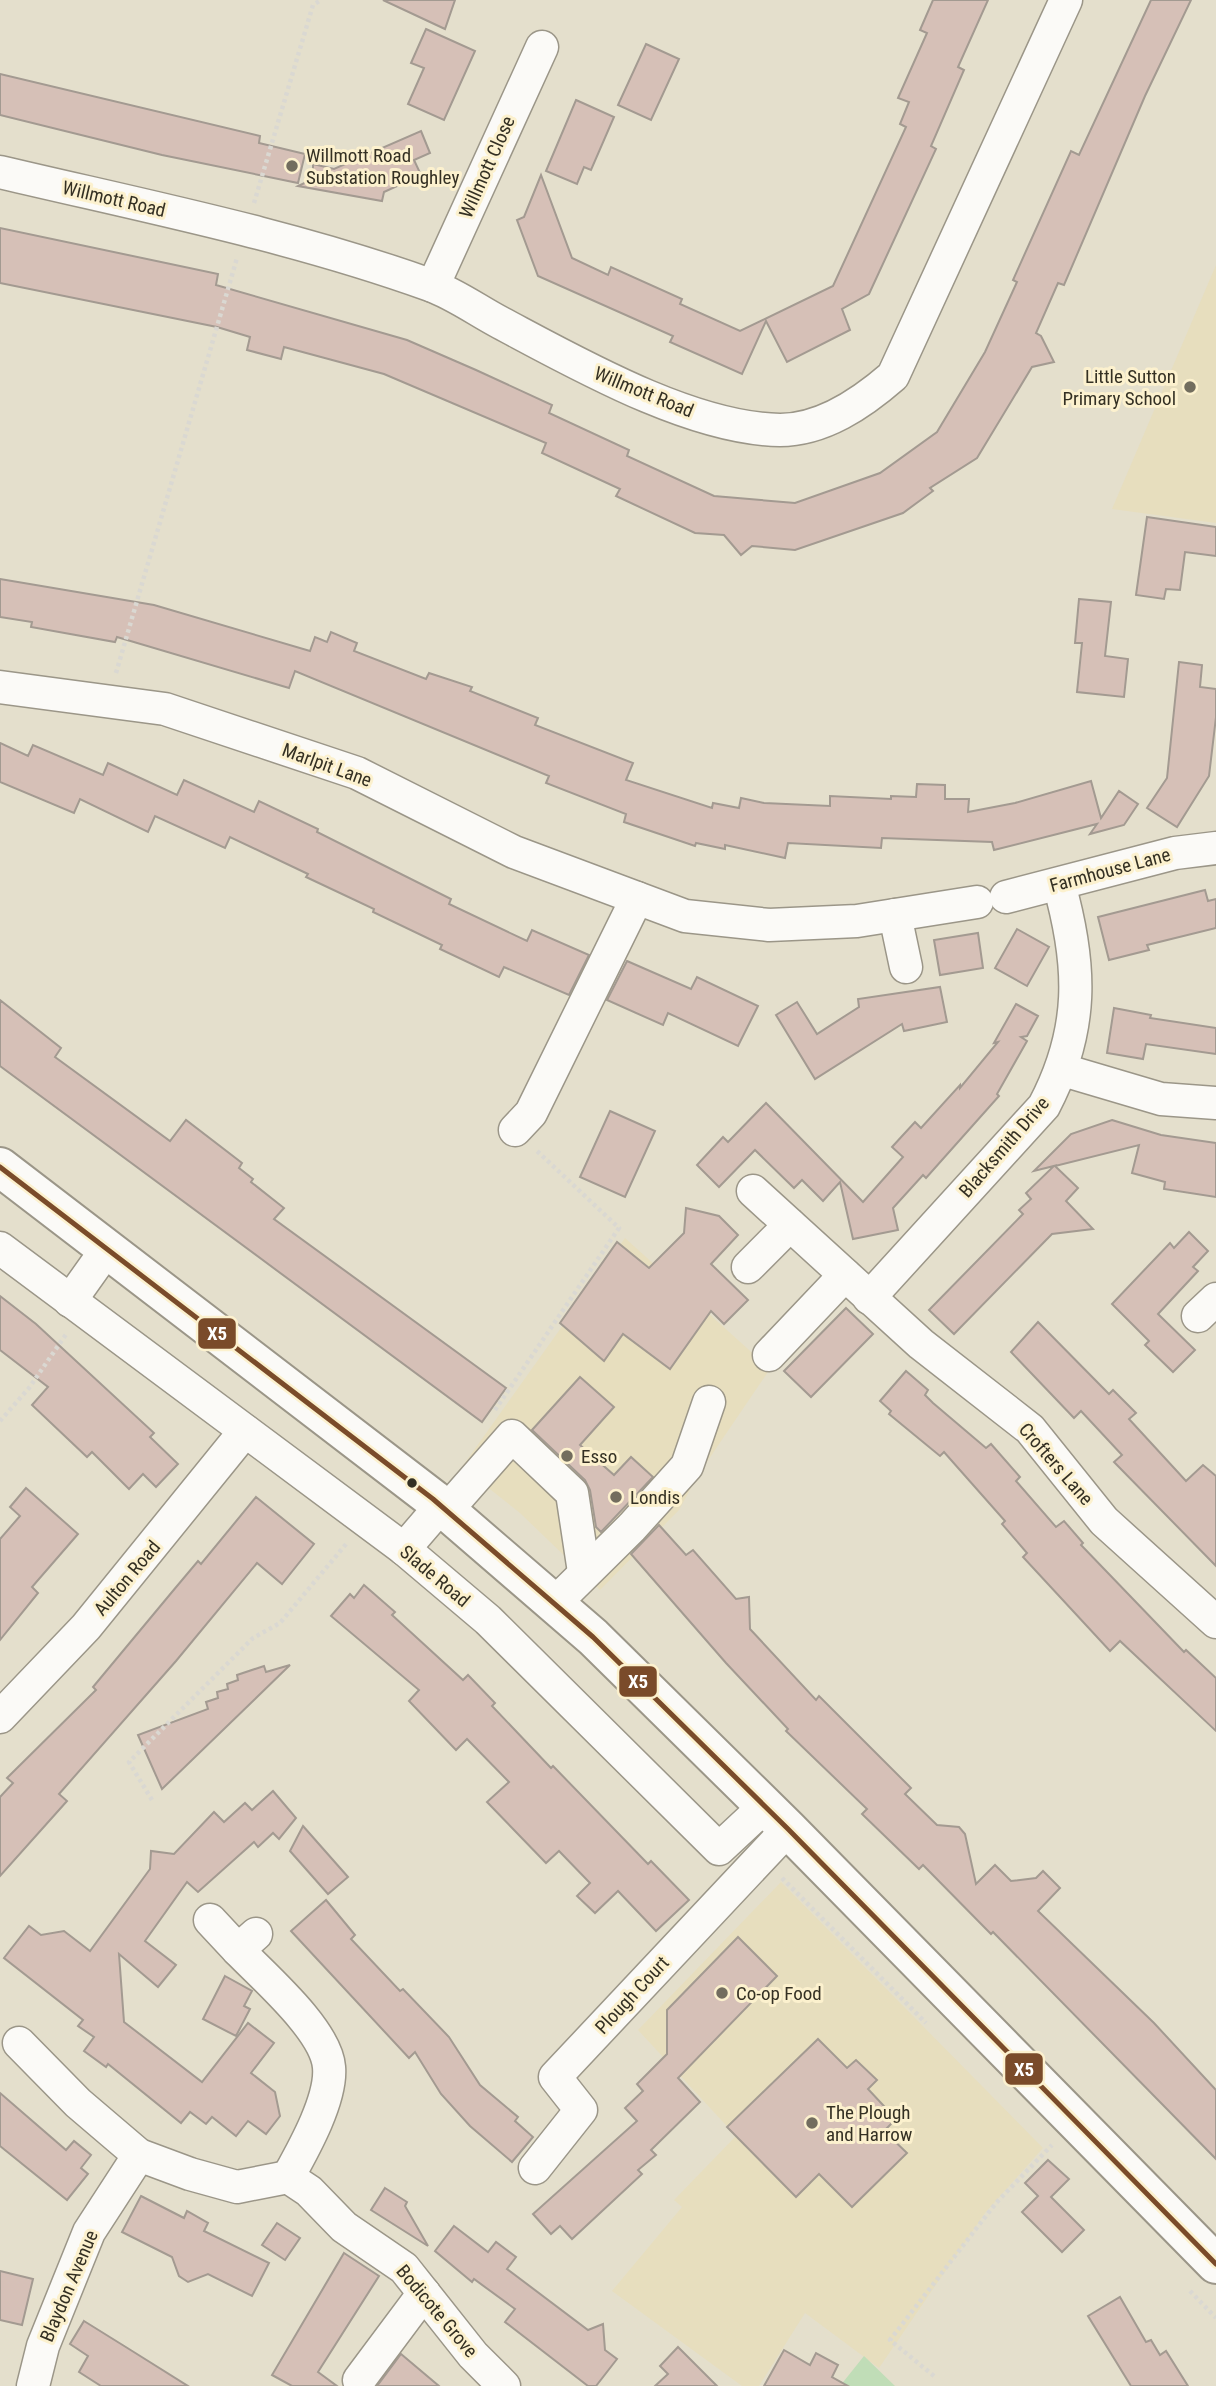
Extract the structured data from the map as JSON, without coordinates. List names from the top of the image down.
{
  "streets": {
    "street": [
      "Willmott Close",
      "Willmott Road",
      "Marlpit Lane",
      "Farmhouse Lane",
      "Blacksmith Drive",
      "Crofters Lane",
      "Slade Road",
      "Aulton Road",
      "Plough Court",
      "Blaydon Avenue",
      "Bodicote Grove"
    ]
  },
  "crossings": [
    ["Willmott Close", "Willmott Road"],
    ["Marlpit Lane", "Farmhouse Lane"],
    ["Farmhouse Lane", "Blacksmith Drive"],
    ["Blacksmith Drive", "Crofters Lane"],
    ["Slade Road", "Aulton Road"],
    ["Slade Road", "Plough Court"]
  ],
  "places": [
    "Willmott Road Substation Roughley",
    "Little Sutton Primary School",
    "Esso",
    "Londis",
    "Co-op Food",
    "The Plough and Harrow"
  ],
  "lines": ["transit line X5"]
}
